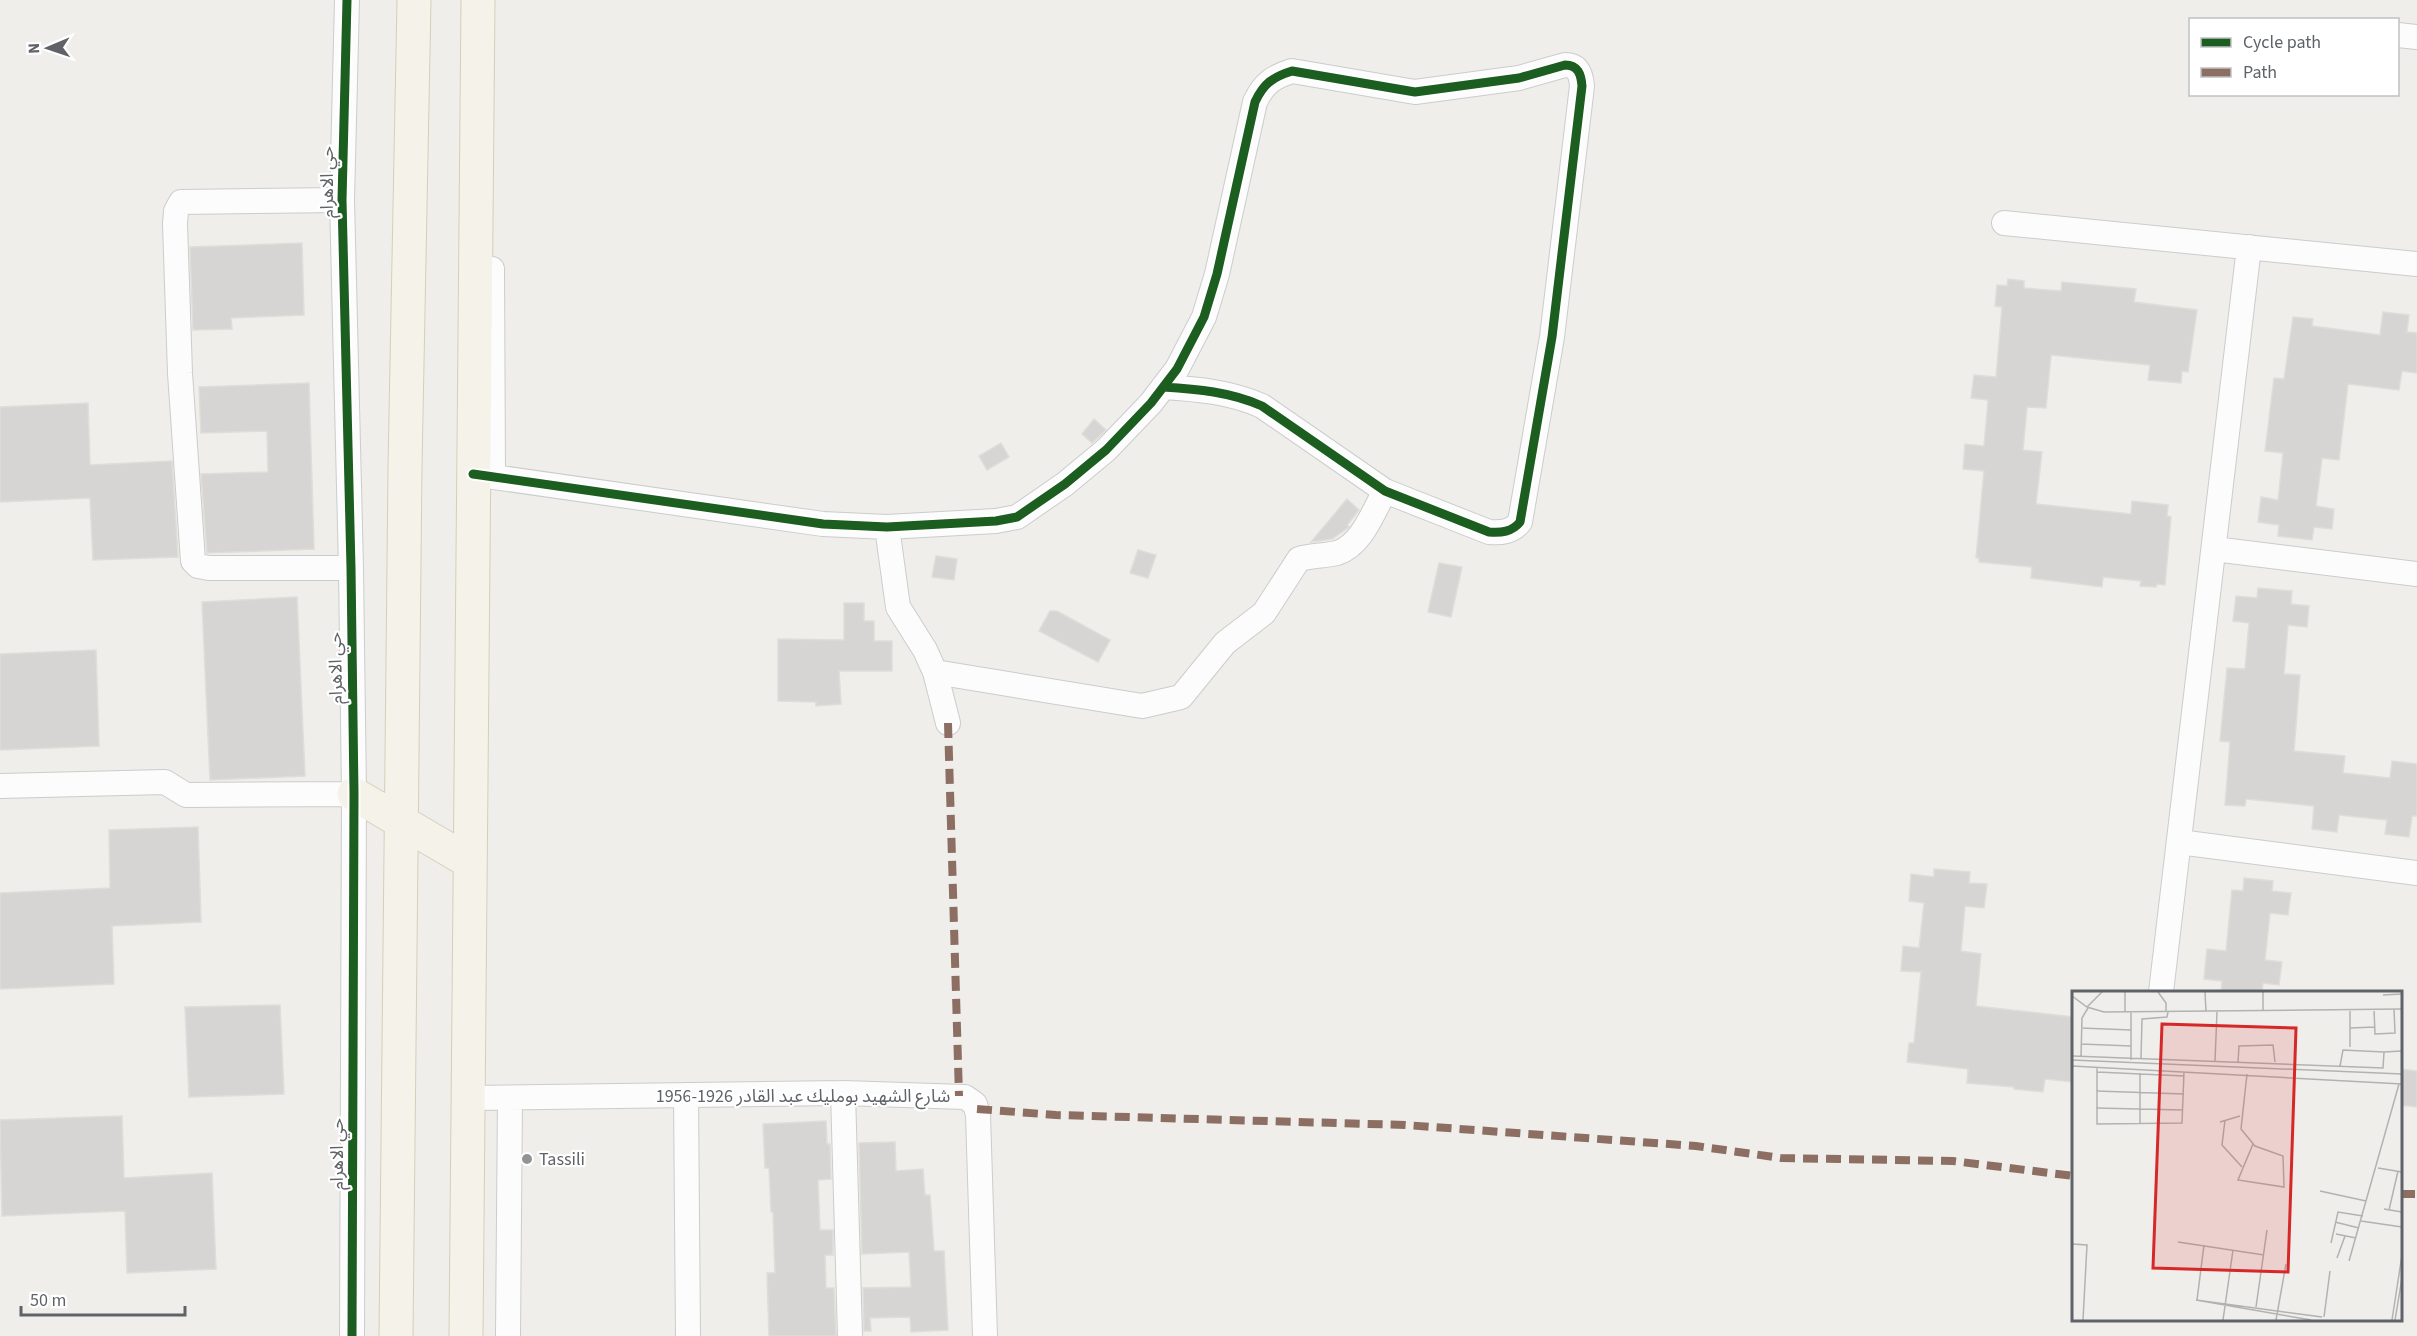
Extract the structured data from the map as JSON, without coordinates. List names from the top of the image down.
{
  "streets": {
    "street": ["حي الاهرام", "شارع الشهيد بومليك عبد القادر 1926-1956"]
  },
  "places": ["Tassili"],
  "legend": ["Cycle path", "Path"],
  "scale_bar": "50 m",
  "north": "left"
}
